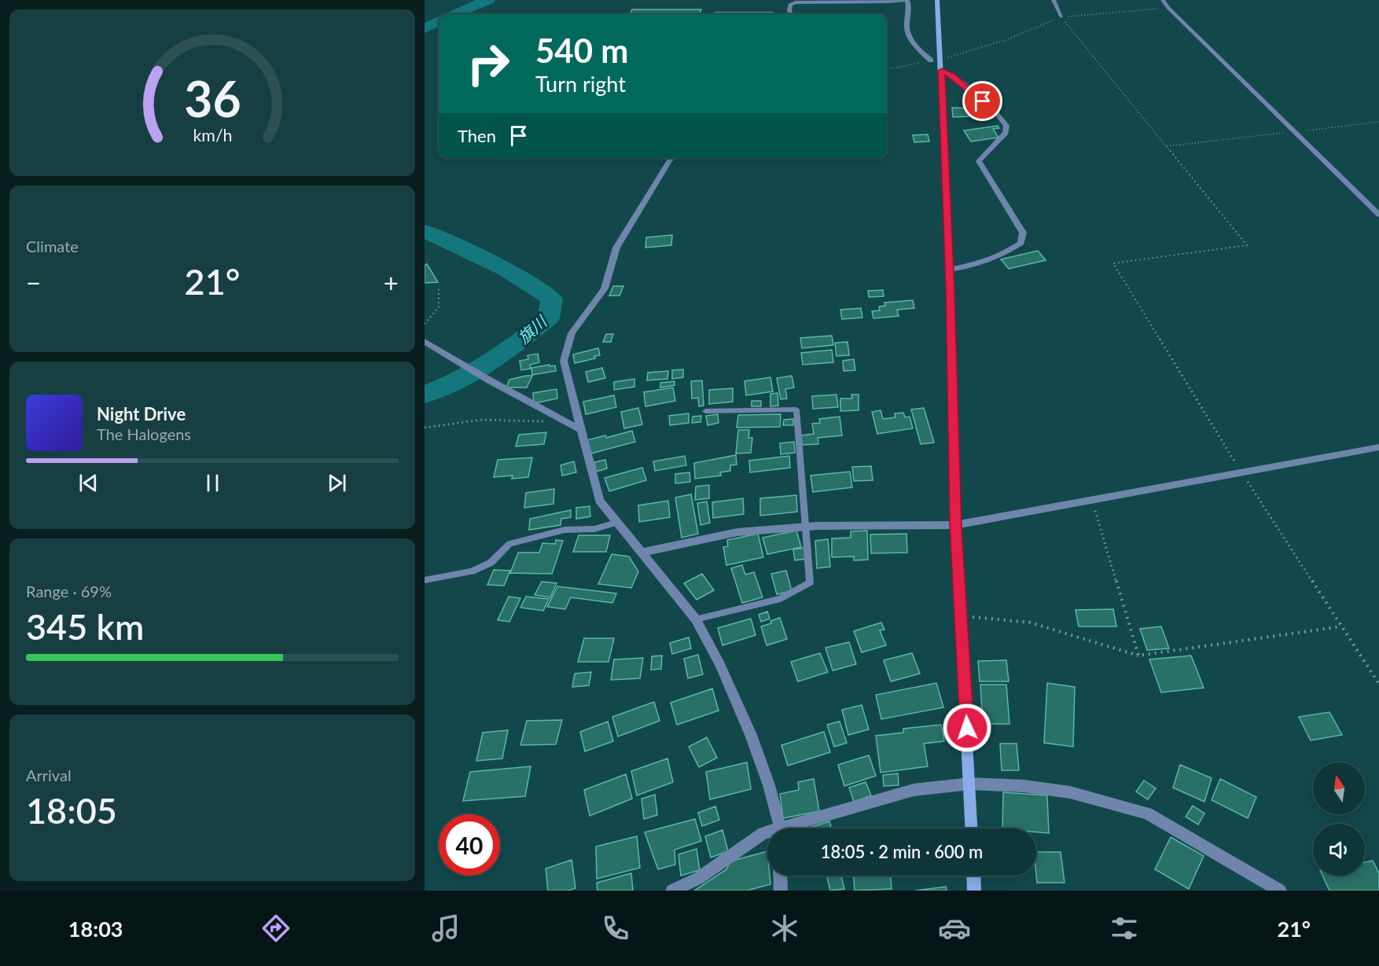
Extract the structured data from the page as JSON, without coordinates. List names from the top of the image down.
{
  "water": ["旗川"],
  "north": "top",
  "page": {
    "turn": ["540 m", "Turn right"],
    "then": "Then",
    "tile": [
      "Climate",
      ["Range · 69%", "345 km"],
      ["Arrival", "18:05"]
    ],
    "heat": ["−", "21°", "+"],
    "song": ["Night Drive", "The Halogens"],
    "limit": "40",
    "trip": "18:05 · 2 min · 600 m",
    "tabs": ["18:03", "21°"],
    "gauge": ["36", "km/h"]
  }
}
